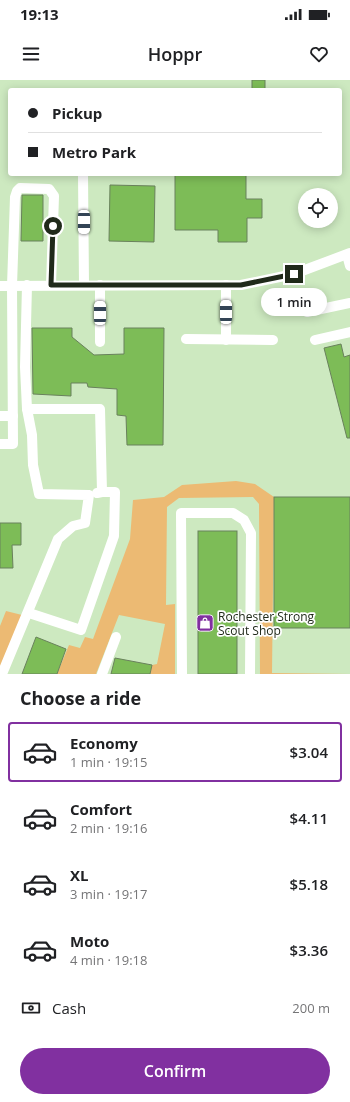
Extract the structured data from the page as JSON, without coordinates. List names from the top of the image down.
{
  "places": {
    "shop": ["Rochester Strong Scout Shop"]
  },
  "page": {
    "status": "19:13",
    "header": "Hoppr",
    "banner": ["Pickup", "Metro Park"],
    "bubble": "1 min",
    "heading": "Choose a ride",
    "list": [
      {
        "name": "Economy",
        "note": "1 min · 19:15",
        "value": "$3.04"
      },
      {
        "name": "Comfort",
        "note": "2 min · 19:16",
        "value": "$4.11"
      },
      {
        "name": "XL",
        "note": "3 min · 19:17",
        "value": "$5.18"
      },
      {
        "name": "Moto",
        "note": "4 min · 19:18",
        "value": "$3.36"
      }
    ],
    "pay": ["Cash", "200 m"],
    "buttons": "Confirm"
  }
}
